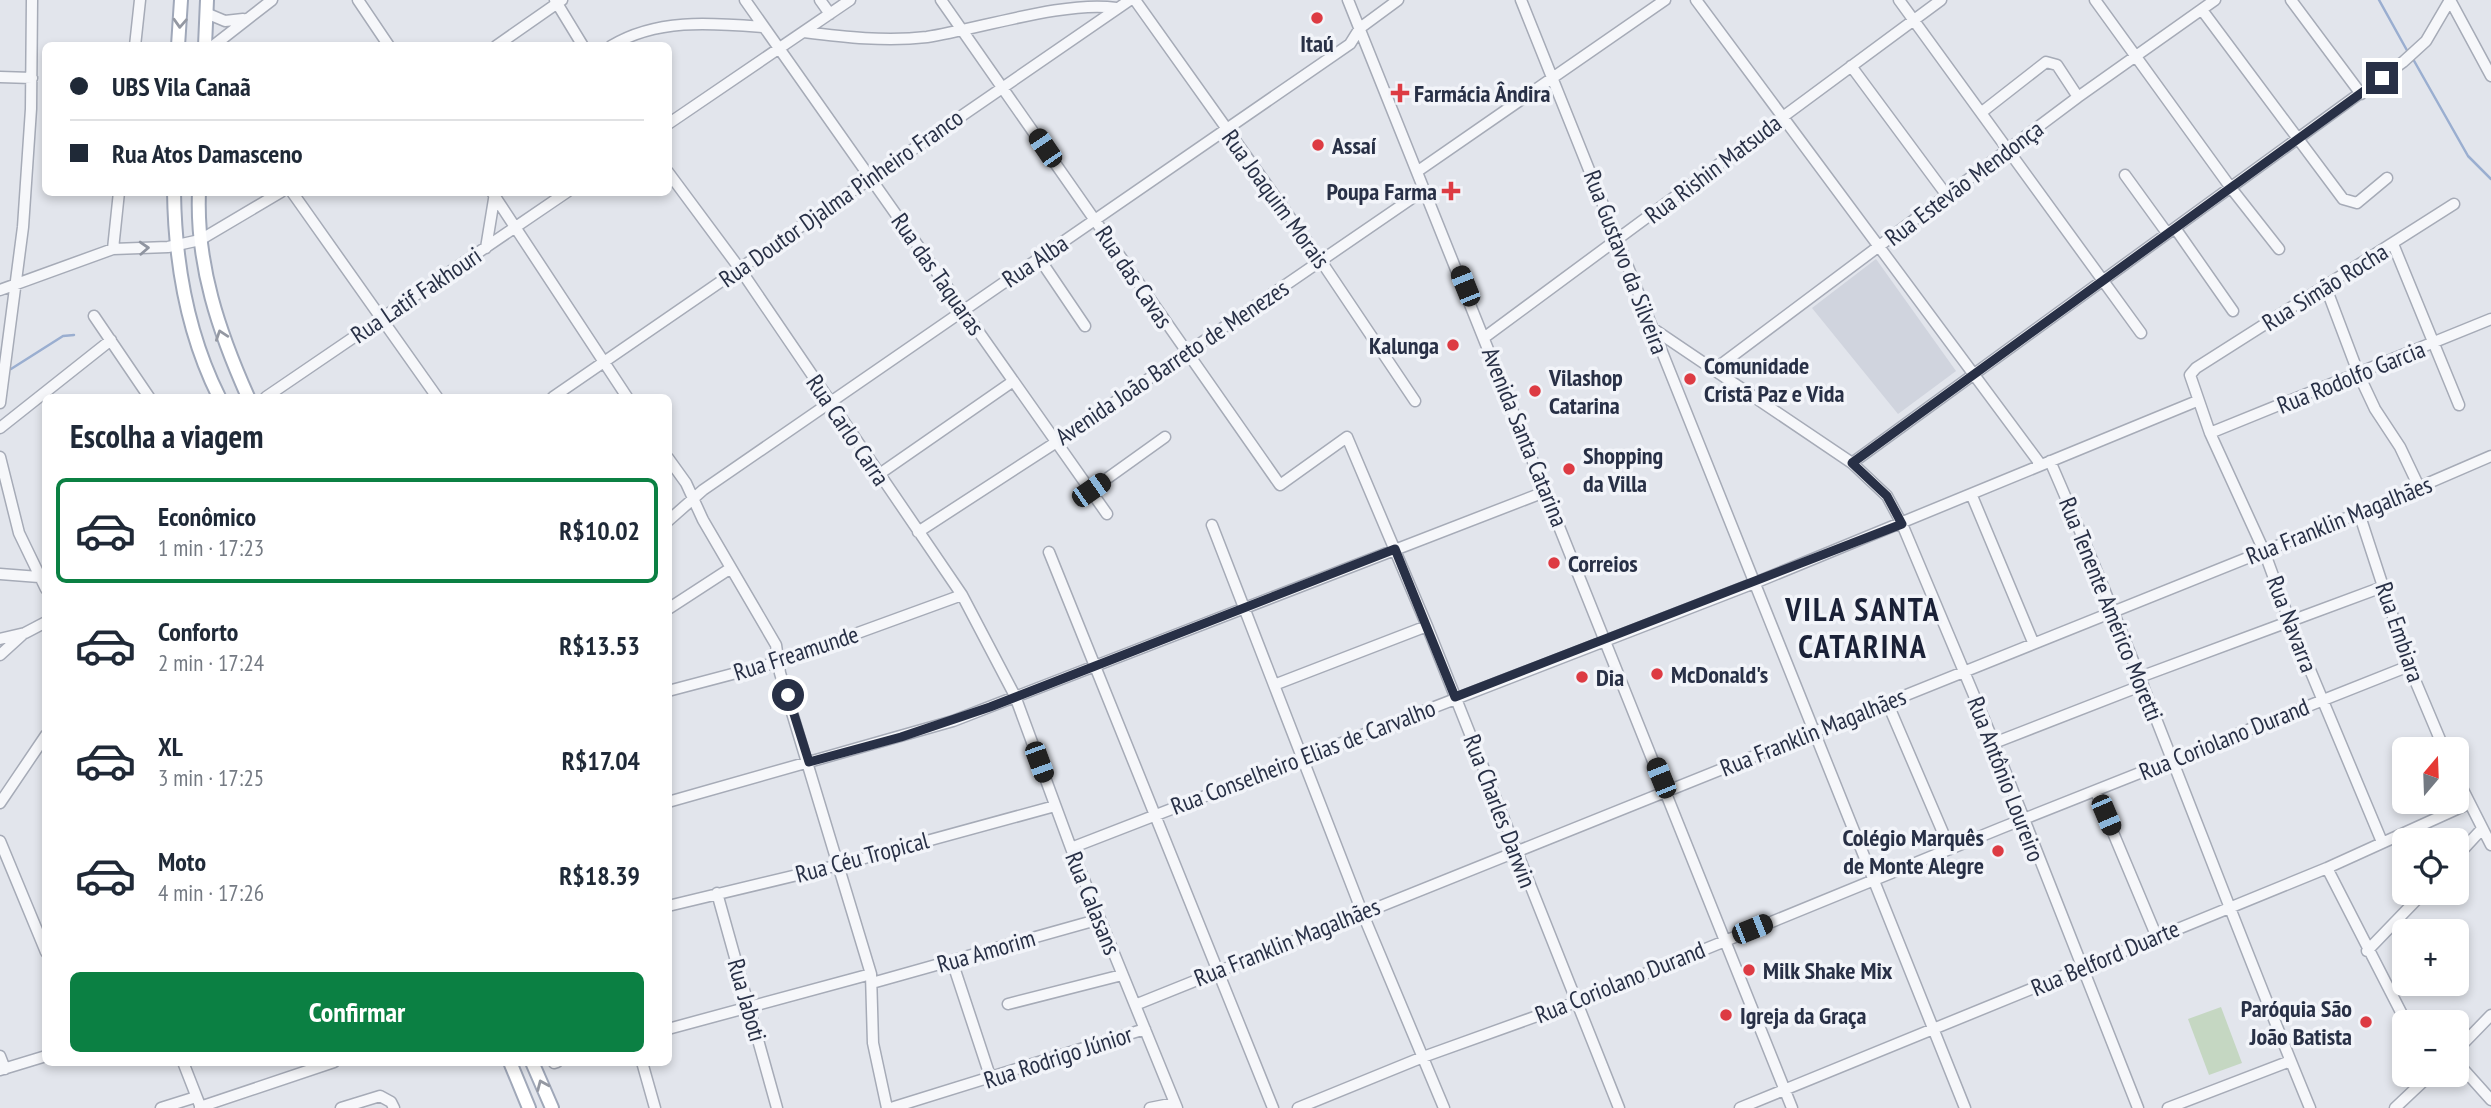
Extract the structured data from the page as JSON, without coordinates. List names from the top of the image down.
{
  "streets": {
    "street": [
      "Rua Rishin Matsuda",
      "Rua Estevão Mendonça",
      "Rua Doutor Djalma Pinheiro Franco",
      "Rua Joaquim Morais",
      "Rua Alba",
      "Rua Gustavo da Silveira",
      "Rua das Taquaras",
      "Rua das Cavas",
      "Rua Simão Rocha",
      "Rua Latif Fakhouri",
      "Avenida João Barreto de Menezes",
      "Rua Rodolfo Garcia",
      "Rua Carlo Carra",
      "Avenida Santa Catarina",
      "Rua Franklin Magalhães",
      "Rua Tenente Américo Moretti",
      "Rua Navarra",
      "Rua Embiara",
      "Rua Freamunde",
      "Rua Coriolano Durand",
      "Rua Conselheiro Elias de Carvalho",
      "Rua Antônio Loureiro",
      "Rua Charles Darwin",
      "Rua Céu Tropical",
      "Rua Calasans",
      "Rua Amorim",
      "Rua Belford Duarte",
      "Rua Jaboti",
      "Rua Rodrigo Júnior"
    ]
  },
  "crossings": [
    ["Rua Rishin Matsuda", "Rua Gustavo da Silveira"],
    ["Rua Rishin Matsuda", "Avenida Santa Catarina"],
    ["Rua Rishin Matsuda", "Rua Tenente Américo Moretti"],
    ["Rua Estevão Mendonça", "Rua Tenente Américo Moretti"],
    ["Rua Estevão Mendonça", "Rua Antônio Loureiro"],
    ["Rua Doutor Djalma Pinheiro Franco", "Rua Joaquim Morais"],
    ["Rua Doutor Djalma Pinheiro Franco", "Rua das Taquaras"],
    ["Rua Doutor Djalma Pinheiro Franco", "Rua das Cavas"],
    ["Rua Doutor Djalma Pinheiro Franco", "Rua Carlo Carra"],
    ["Rua Joaquim Morais", "Rua Alba"],
    ["Rua Joaquim Morais", "Avenida João Barreto de Menezes"],
    ["Rua Alba", "Rua das Taquaras"],
    ["Rua Alba", "Rua das Cavas"],
    ["Rua Alba", "Rua Carlo Carra"],
    ["Rua Alba", "Avenida Santa Catarina"],
    ["Rua Gustavo da Silveira", "Rua Franklin Magalhães"],
    ["Rua Gustavo da Silveira", "Rua Coriolano Durand"],
    ["Rua Gustavo da Silveira", "Rua Conselheiro Elias de Carvalho"],
    ["Rua Gustavo da Silveira", "Rua Antônio Loureiro"],
    ["Rua Gustavo da Silveira", "Rua Belford Duarte"],
    ["Rua das Taquaras", "Avenida João Barreto de Menezes"],
    ["Rua das Cavas", "Avenida João Barreto de Menezes"],
    ["Rua das Cavas", "Rua Charles Darwin"],
    ["Rua Simão Rocha", "Rua Navarra"],
    ["Avenida João Barreto de Menezes", "Rua Carlo Carra"],
    ["Avenida João Barreto de Menezes", "Avenida Santa Catarina"],
    ["Rua Rodolfo Garcia", "Rua Navarra"],
    ["Rua Carlo Carra", "Rua Freamunde"],
    ["Rua Carlo Carra", "Rua Calasans"],
    ["Avenida Santa Catarina", "Rua Franklin Magalhães"],
    ["Avenida Santa Catarina", "Rua Coriolano Durand"],
    ["Avenida Santa Catarina", "Rua Conselheiro Elias de Carvalho"],
    ["Avenida Santa Catarina", "Rua Belford Duarte"],
    ["Rua Franklin Magalhães", "Rua Tenente Américo Moretti"],
    ["Rua Franklin Magalhães", "Rua Navarra"],
    ["Rua Franklin Magalhães", "Rua Embiara"],
    ["Rua Franklin Magalhães", "Rua Antônio Loureiro"],
    ["Rua Franklin Magalhães", "Rua Charles Darwin"],
    ["Rua Franklin Magalhães", "Rua Calasans"],
    ["Rua Tenente Américo Moretti", "Rua Coriolano Durand"],
    ["Rua Tenente Américo Moretti", "Rua Conselheiro Elias de Carvalho"],
    ["Rua Tenente Américo Moretti", "Rua Belford Duarte"],
    ["Rua Navarra", "Rua Coriolano Durand"],
    ["Rua Navarra", "Rua Conselheiro Elias de Carvalho"],
    ["Rua Navarra", "Rua Belford Duarte"],
    ["Rua Embiara", "Rua Coriolano Durand"],
    ["Rua Coriolano Durand", "Rua Antônio Loureiro"],
    ["Rua Coriolano Durand", "Rua Charles Darwin"],
    ["Rua Conselheiro Elias de Carvalho", "Rua Antônio Loureiro"],
    ["Rua Conselheiro Elias de Carvalho", "Rua Charles Darwin"],
    ["Rua Conselheiro Elias de Carvalho", "Rua Calasans"],
    ["Rua Antônio Loureiro", "Rua Belford Duarte"],
    ["Rua Céu Tropical", "Rua Calasans"],
    ["Rua Céu Tropical", "Rua Jaboti"],
    ["Rua Calasans", "Rua Amorim"],
    ["Rua Calasans", "Rua Rodrigo Júnior"],
    ["Rua Amorim", "Rua Jaboti"]
  ],
  "districts": ["VILA SANTA CATARINA"],
  "places": {
    "other": [
      "Itaú",
      "Assaí",
      "Kalunga",
      "Comunidade Cristã Paz e Vida",
      "Vilashop Catarina",
      "Shopping da Villa",
      "Correios",
      "McDonald's",
      "Dia",
      "Colégio Marquês de Monte Alegre",
      "Milk Shake Mix",
      "Igreja da Graça",
      "Paróquia São João Batista"
    ],
    "health": ["Farmácia Ândira", "Poupa Farma"]
  },
  "north": "top",
  "page": {
    "banner": ["UBS Vila Canaã", "Rua Atos Damasceno"],
    "heading": "Escolha a viagem",
    "list": [
      {
        "name": "Econômico",
        "note": "1 min · 17:23",
        "value": "R$10.02"
      },
      {
        "name": "Conforto",
        "note": "2 min · 17:24",
        "value": "R$13.53"
      },
      {
        "name": "XL",
        "note": "3 min · 17:25",
        "value": "R$17.04"
      },
      {
        "name": "Moto",
        "note": "4 min · 17:26",
        "value": "R$18.39"
      }
    ],
    "map_buttons": ["+", "−"],
    "buttons": "Confirmar"
  }
}
